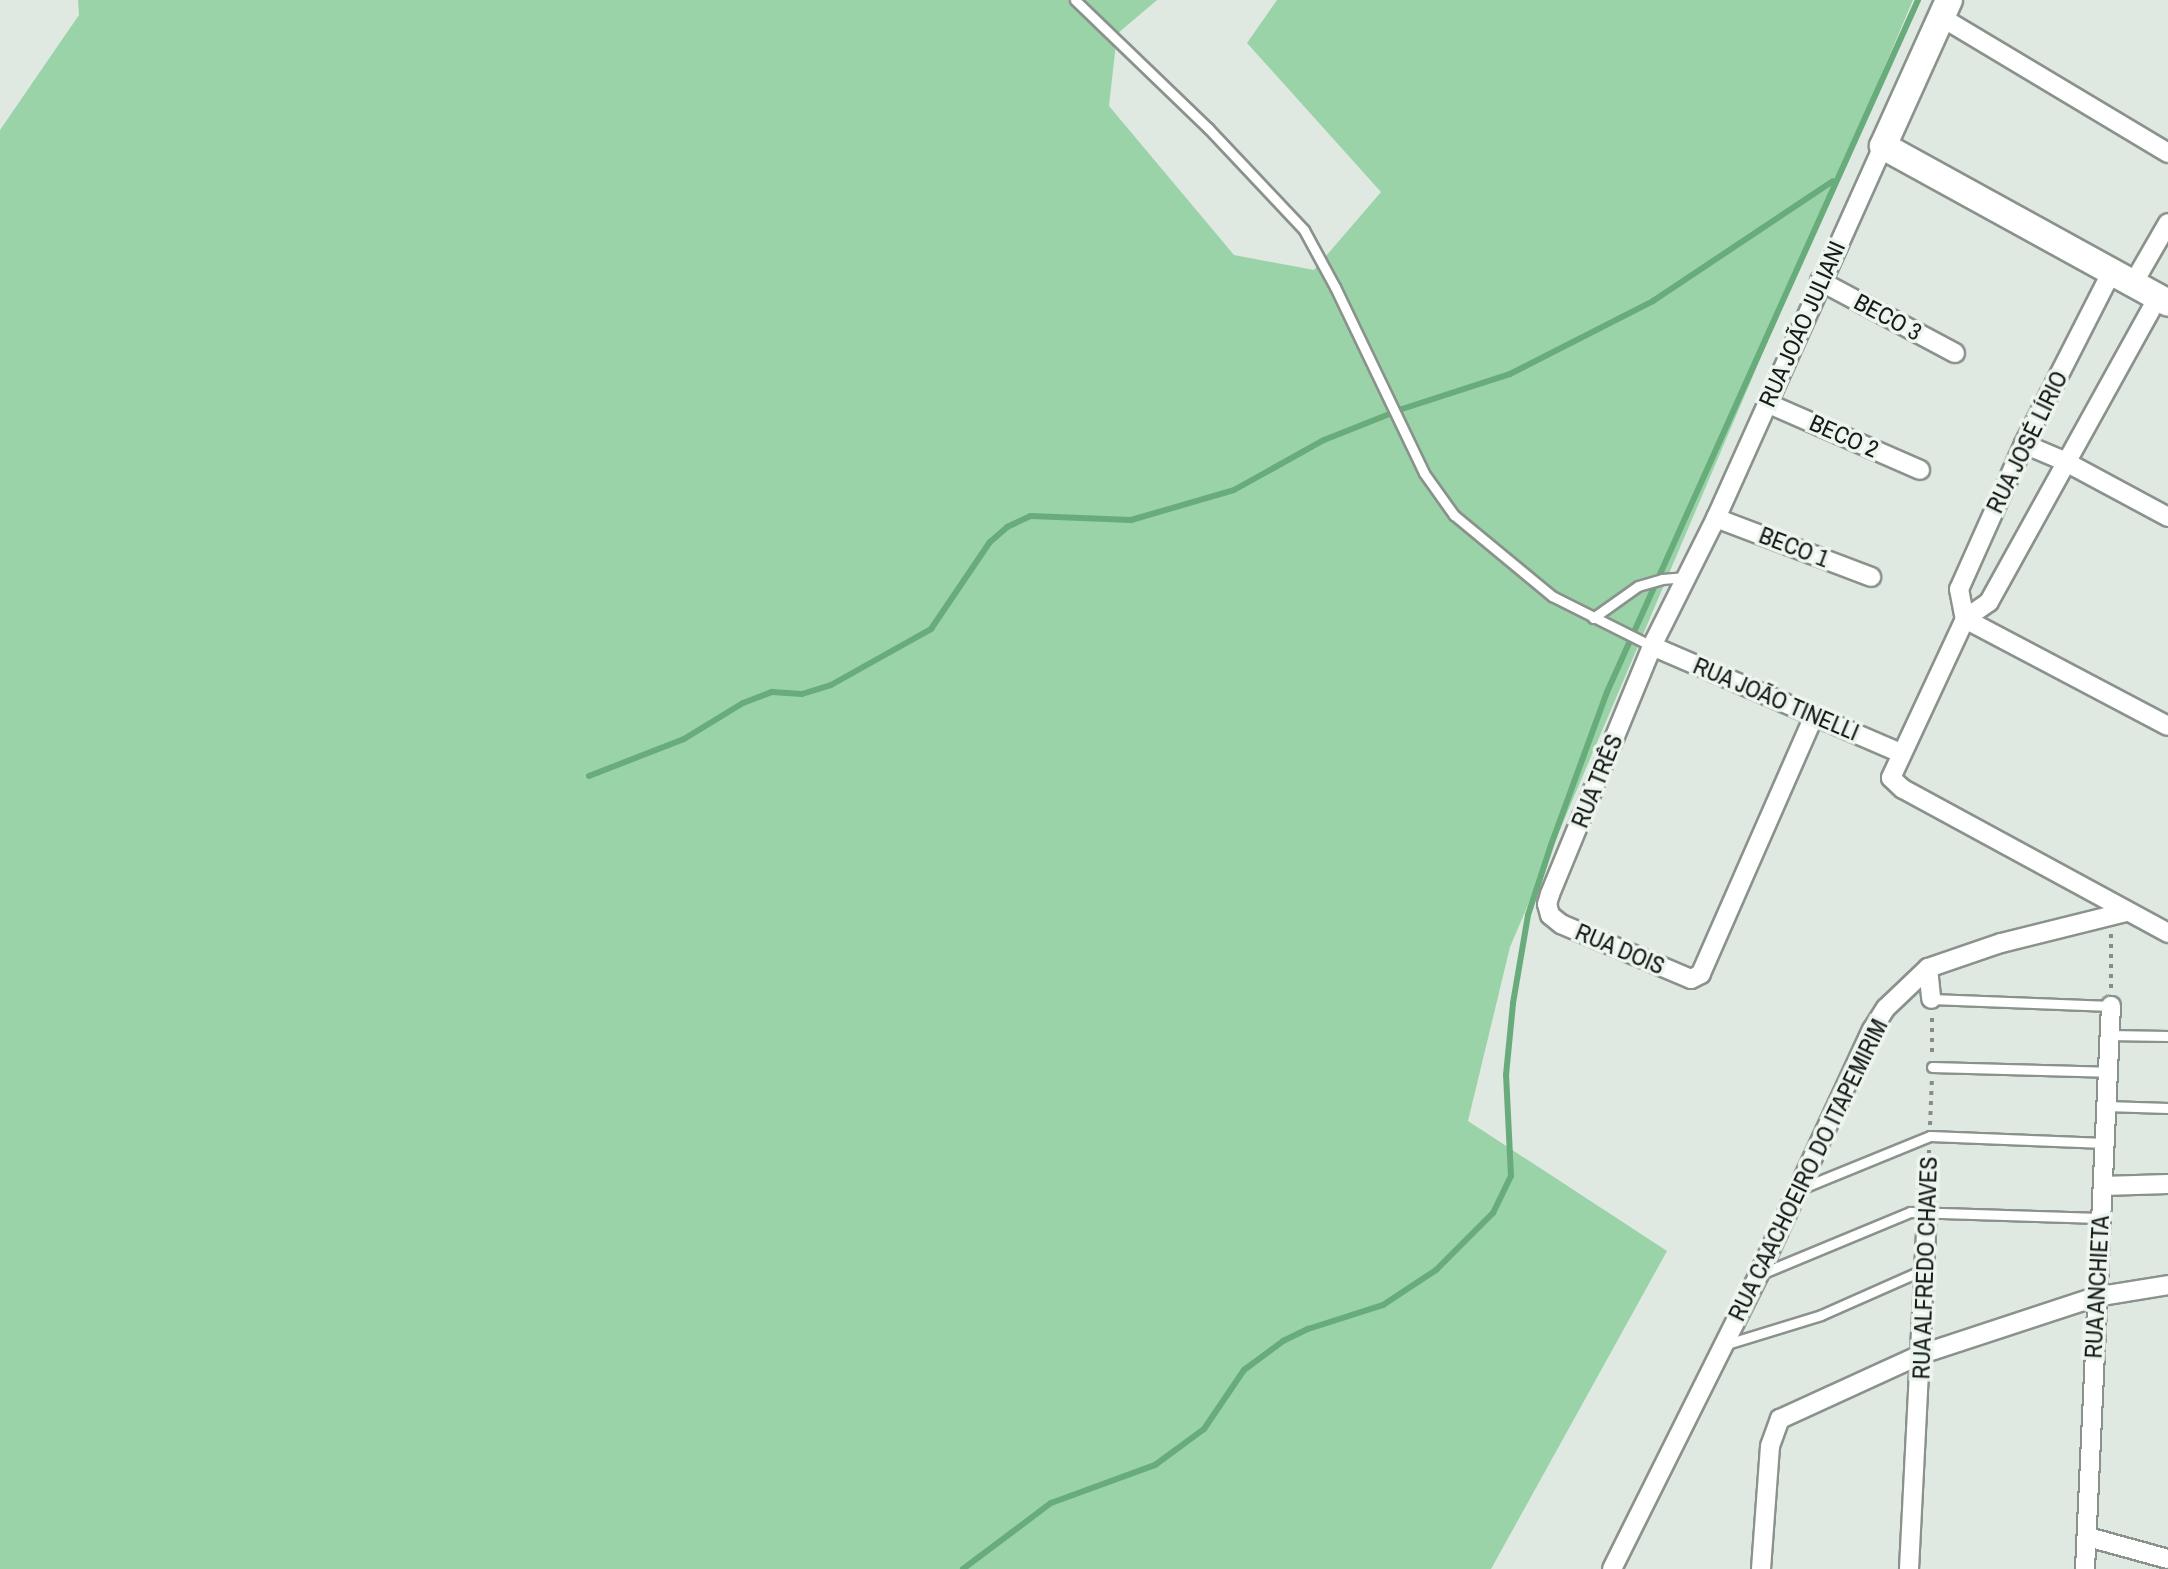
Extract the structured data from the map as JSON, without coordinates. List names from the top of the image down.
{
  "streets": {
    "main road": ["RUA JOÃO JULIANI"],
    "street": [
      "BECO 3",
      "BECO 2",
      "RUA JOSÉ LÍRIO",
      "BECO 1",
      "RUA JOÃO TINELLI",
      "RUA TRÊS",
      "RUA DOIS",
      "RUA CAACHOEIRO DO ITAPEMIRIM",
      "RUA ALFREDO CHAVES",
      "RUA ANCHIETA"
    ]
  },
  "crossings": [
    ["BECO 3", "RUA JOÃO JULIANI"],
    ["RUA JOÃO JULIANI", "BECO 2"],
    ["RUA JOÃO JULIANI", "BECO 1"],
    ["RUA JOÃO JULIANI", "RUA JOÃO TINELLI"],
    ["RUA JOÃO JULIANI", "RUA TRÊS"],
    ["RUA JOSÉ LÍRIO", "RUA JOÃO TINELLI"],
    ["RUA JOSÉ LÍRIO", "RUA CAACHOEIRO DO ITAPEMIRIM"],
    ["RUA JOÃO TINELLI", "RUA TRÊS"],
    ["RUA JOÃO TINELLI", "RUA DOIS"],
    ["RUA TRÊS", "RUA DOIS"]
  ]
}
